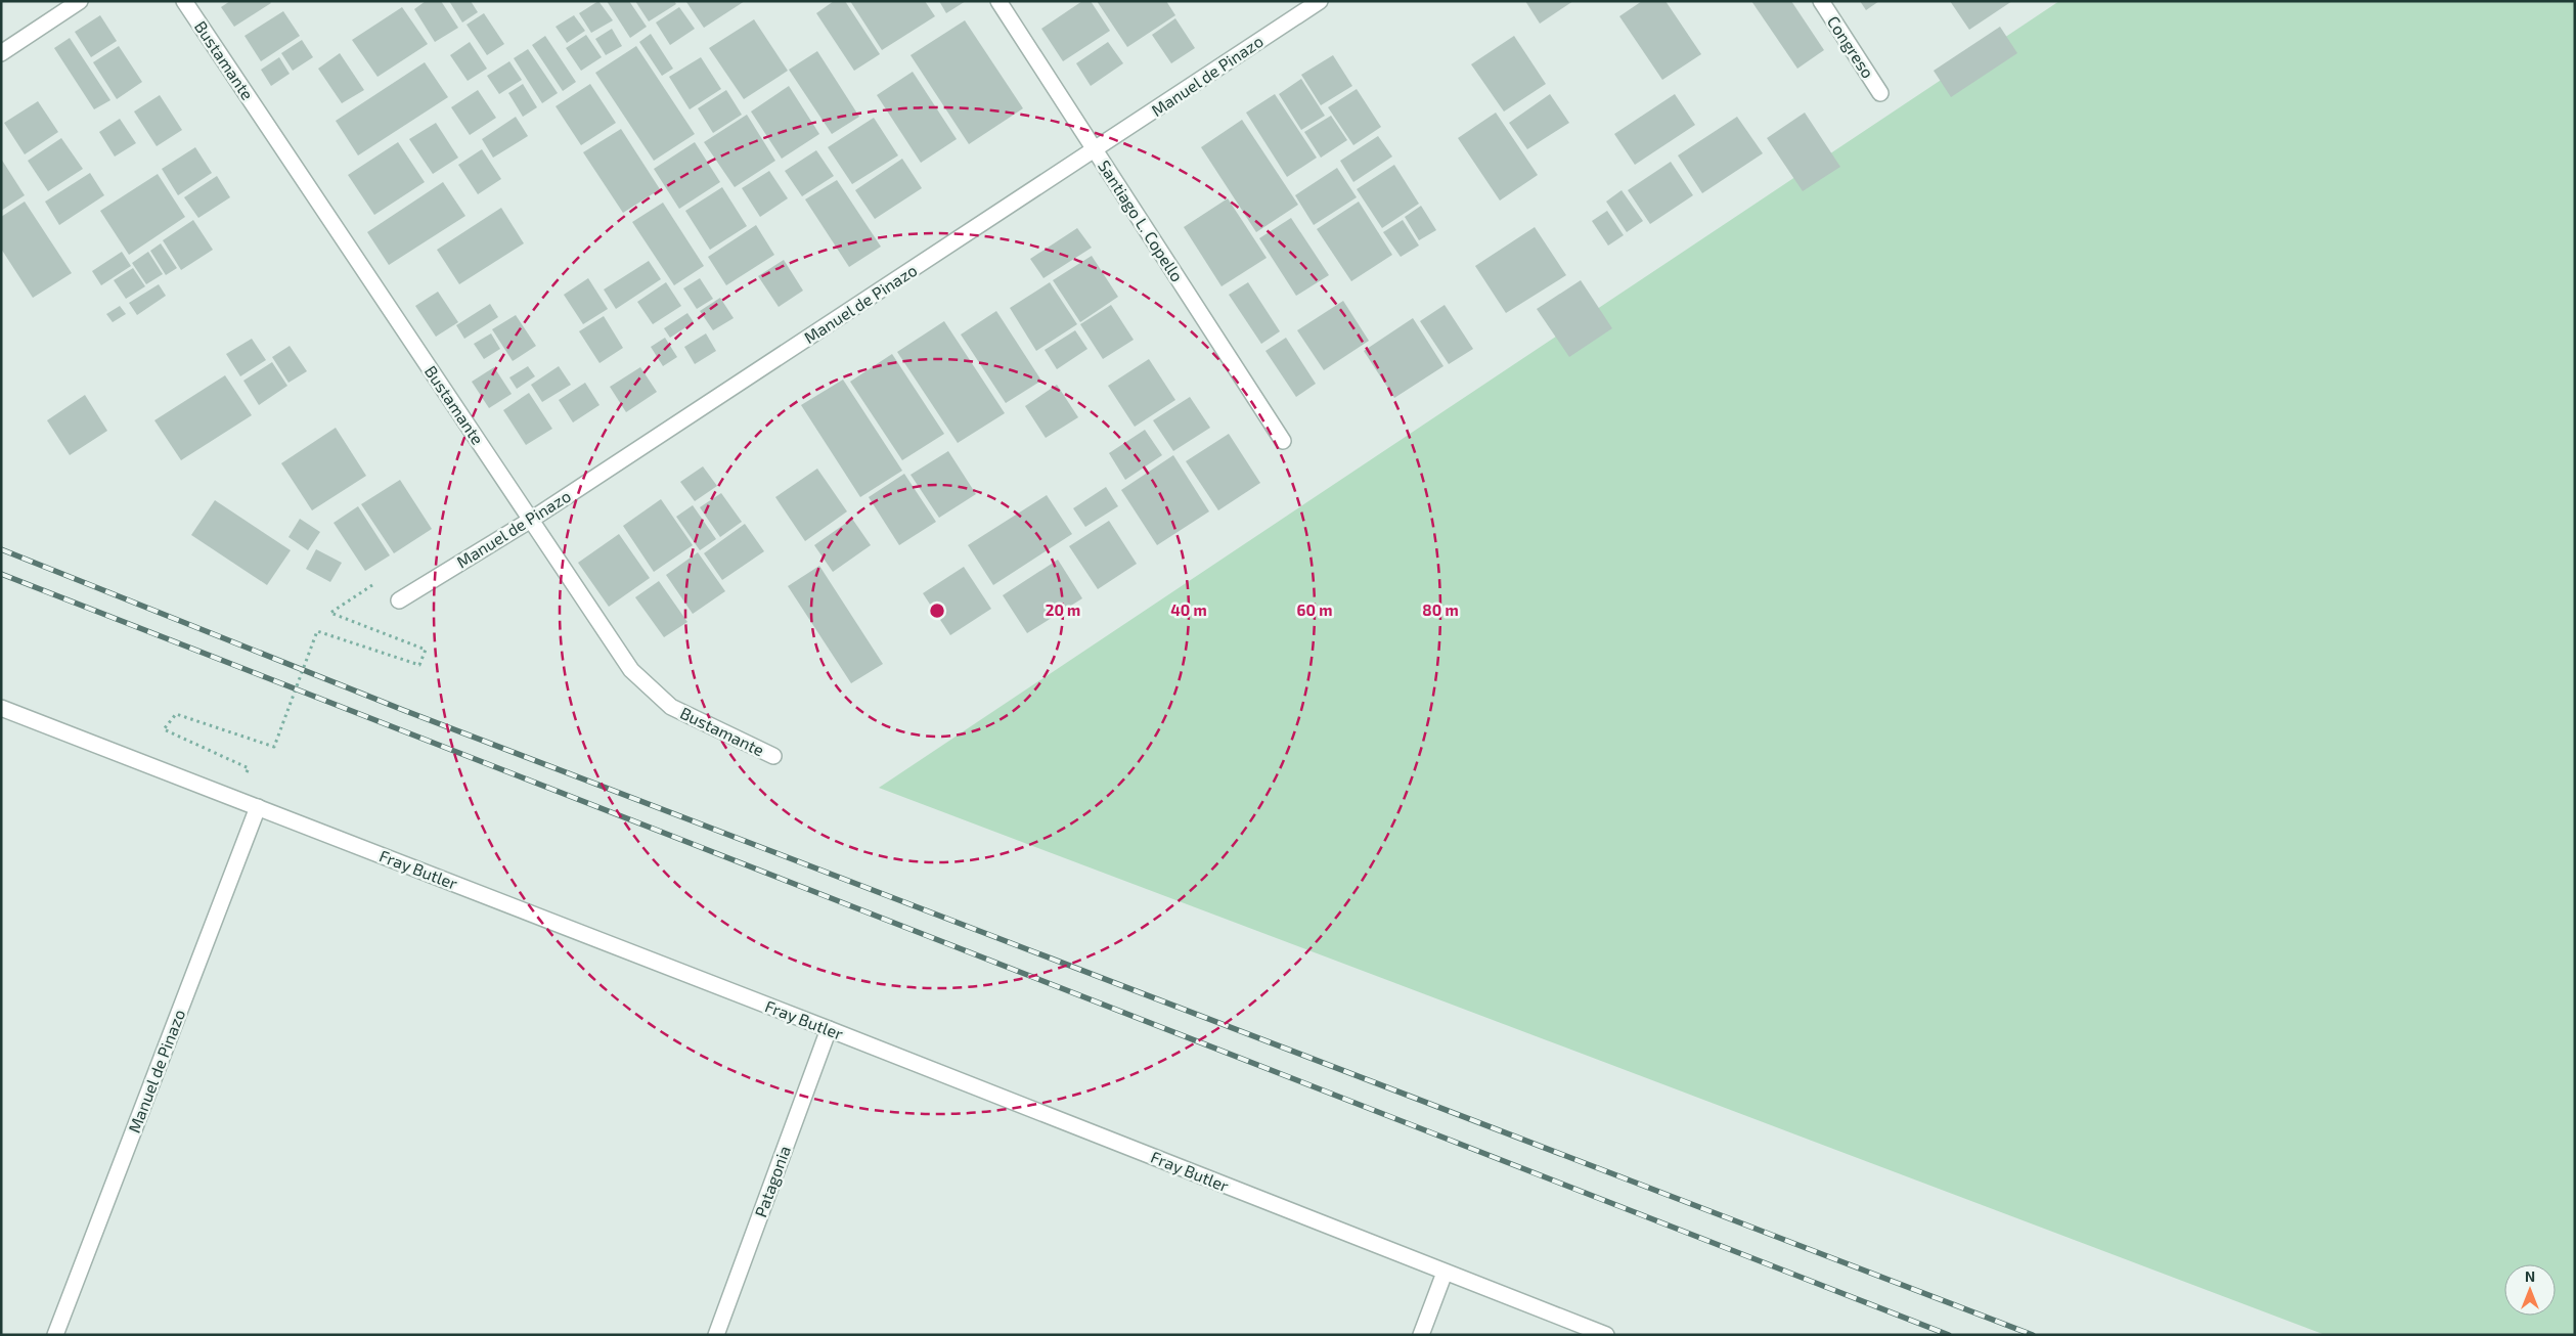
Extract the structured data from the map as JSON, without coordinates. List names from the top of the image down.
{
  "streets": {
    "street": [
      "Congreso",
      "Bustamante",
      "Manuel de Pinazo",
      "Santiago L. Copello",
      "Fray Butler",
      "Patagonia"
    ]
  },
  "crossings": [
    ["Bustamante", "Manuel de Pinazo"],
    ["Manuel de Pinazo", "Santiago L. Copello"],
    ["Manuel de Pinazo", "Fray Butler"],
    ["Fray Butler", "Patagonia"]
  ],
  "north": "top",
  "rings": [
    "20 m",
    "40 m",
    "60 m",
    "80 m"
  ]
}
